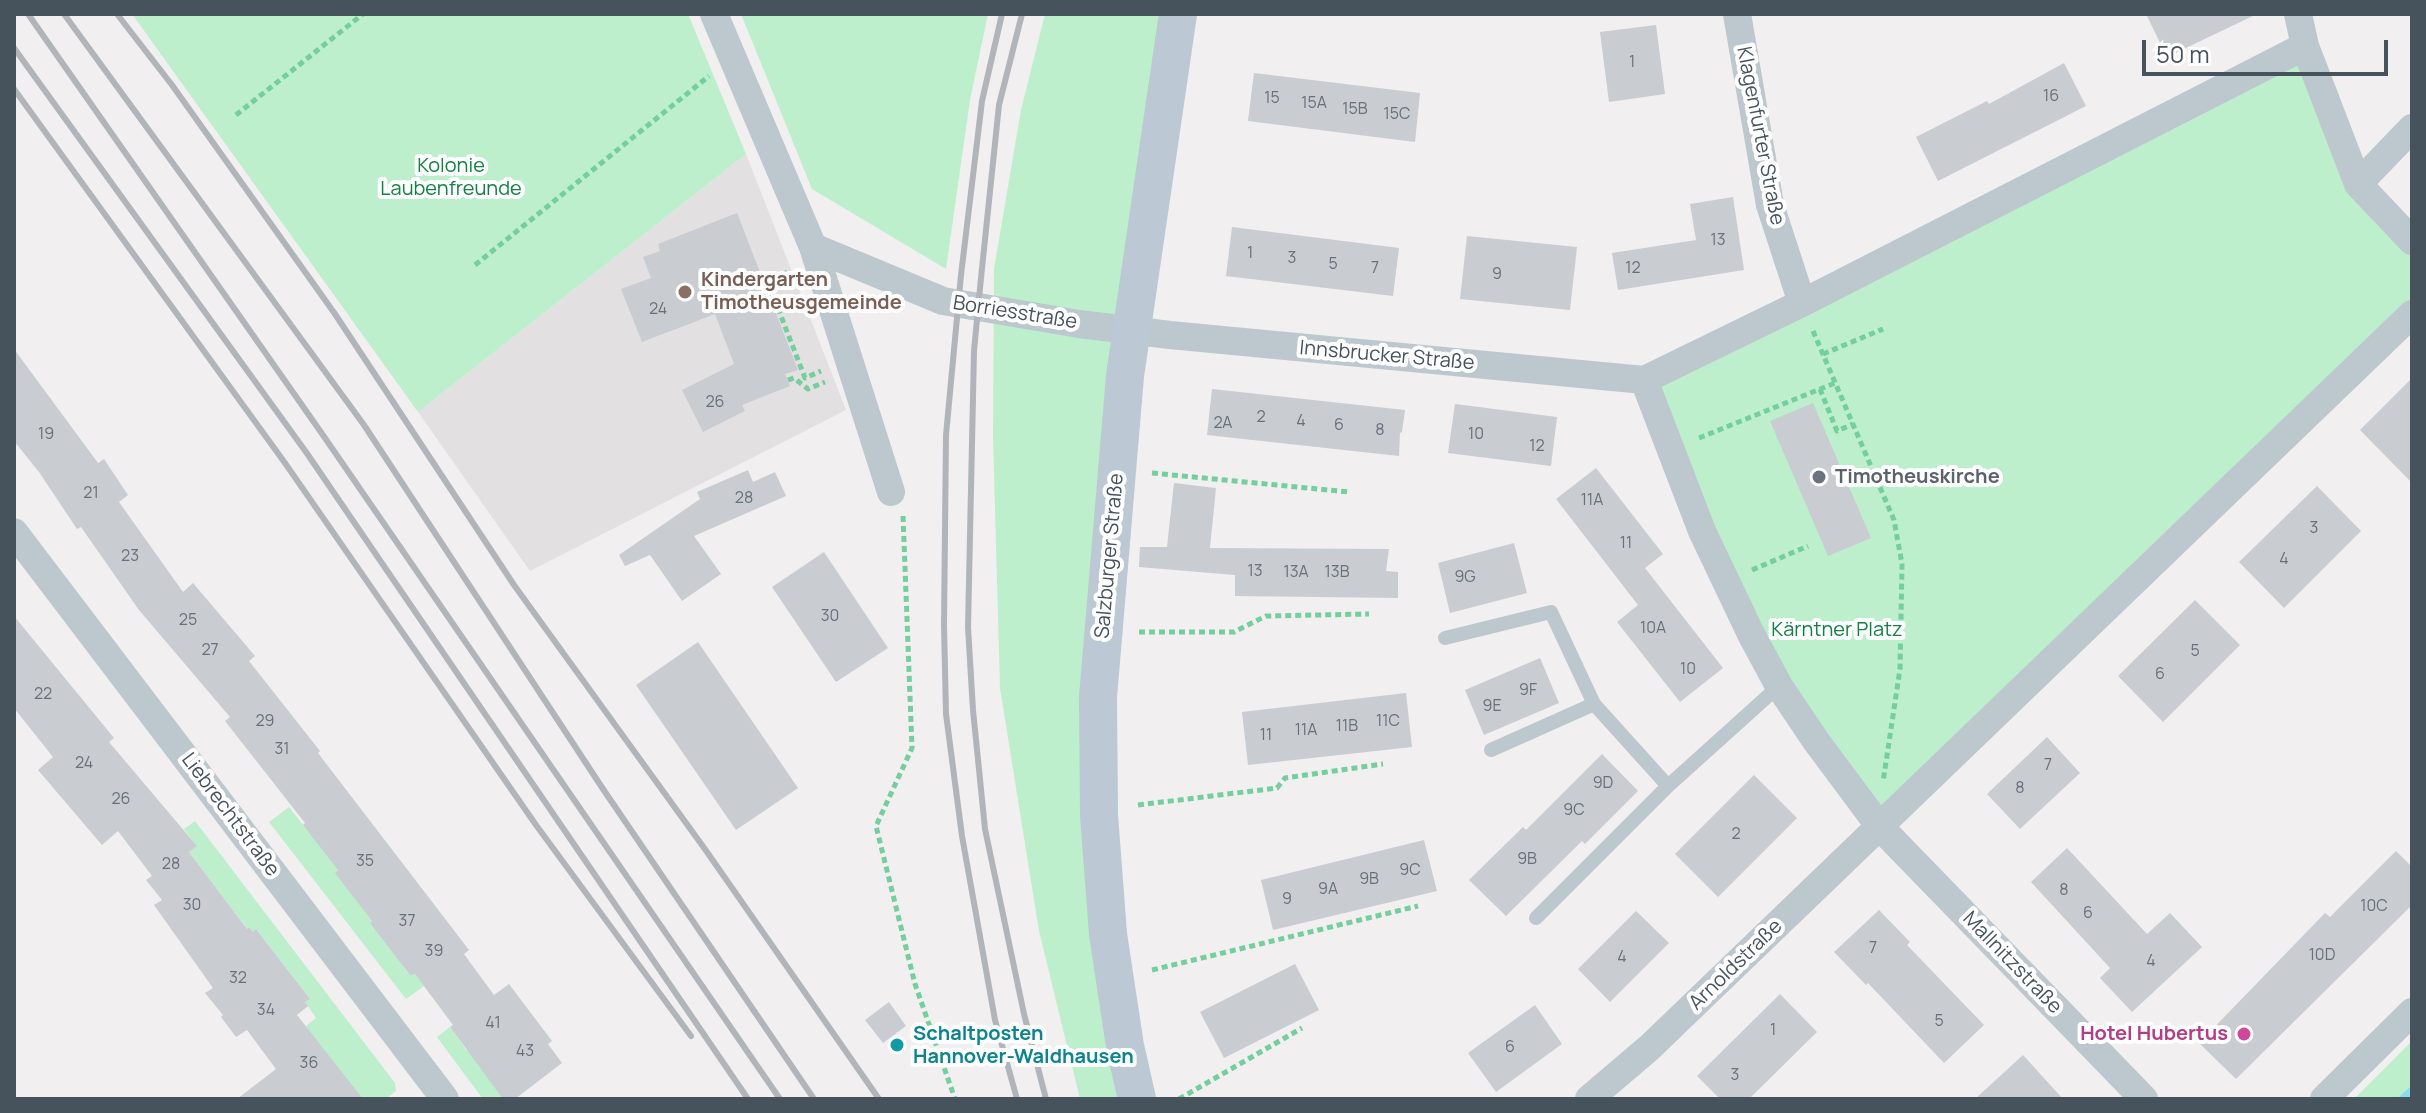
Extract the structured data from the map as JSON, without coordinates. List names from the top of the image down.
{
  "streets": {
    "street": [
      "Klagenfurter Straße",
      "Borriesstraße",
      "Innsbrucker Straße",
      "Salzburger Straße",
      "Liebrechtstraße",
      "Mallnitzstraße",
      "Arnoldstraße"
    ]
  },
  "crossings": [
    ["Borriesstraße", "Innsbrucker Straße"],
    ["Borriesstraße", "Salzburger Straße"],
    ["Innsbrucker Straße", "Salzburger Straße"],
    ["Mallnitzstraße", "Arnoldstraße"]
  ],
  "parks": ["Kolonie Laubenfreunde", "Kärntner Platz"],
  "places": [
    "Kindergarten Timotheusgemeinde",
    "Timotheuskirche",
    "Hotel Hubertus",
    "Schaltposten Hannover-Waldhausen"
  ],
  "house_numbers": [
    "1",
    "16",
    "15",
    "15A",
    "15B",
    "15C",
    "13",
    "1",
    "3",
    "5",
    "7",
    "12",
    "9",
    "24",
    "26",
    "2",
    "4",
    "2A",
    "6",
    "8",
    "19",
    "10",
    "12",
    "21",
    "28",
    "11A",
    "3",
    "11",
    "23",
    "4",
    "13",
    "13A",
    "13B",
    "9G",
    "30",
    "25",
    "10A",
    "27",
    "5",
    "10",
    "6",
    "9F",
    "22",
    "9E",
    "29",
    "11C",
    "11B",
    "11A",
    "11",
    "31",
    "24",
    "7",
    "9D",
    "8",
    "26",
    "9C",
    "2",
    "9B",
    "35",
    "28",
    "9C",
    "9B",
    "9A",
    "8",
    "9",
    "30",
    "10C",
    "6",
    "37",
    "7",
    "39",
    "10D",
    "4",
    "4",
    "32",
    "34",
    "5",
    "41",
    "1",
    "6",
    "43",
    "36",
    "3"
  ],
  "scale_bar": "50 m"
}
